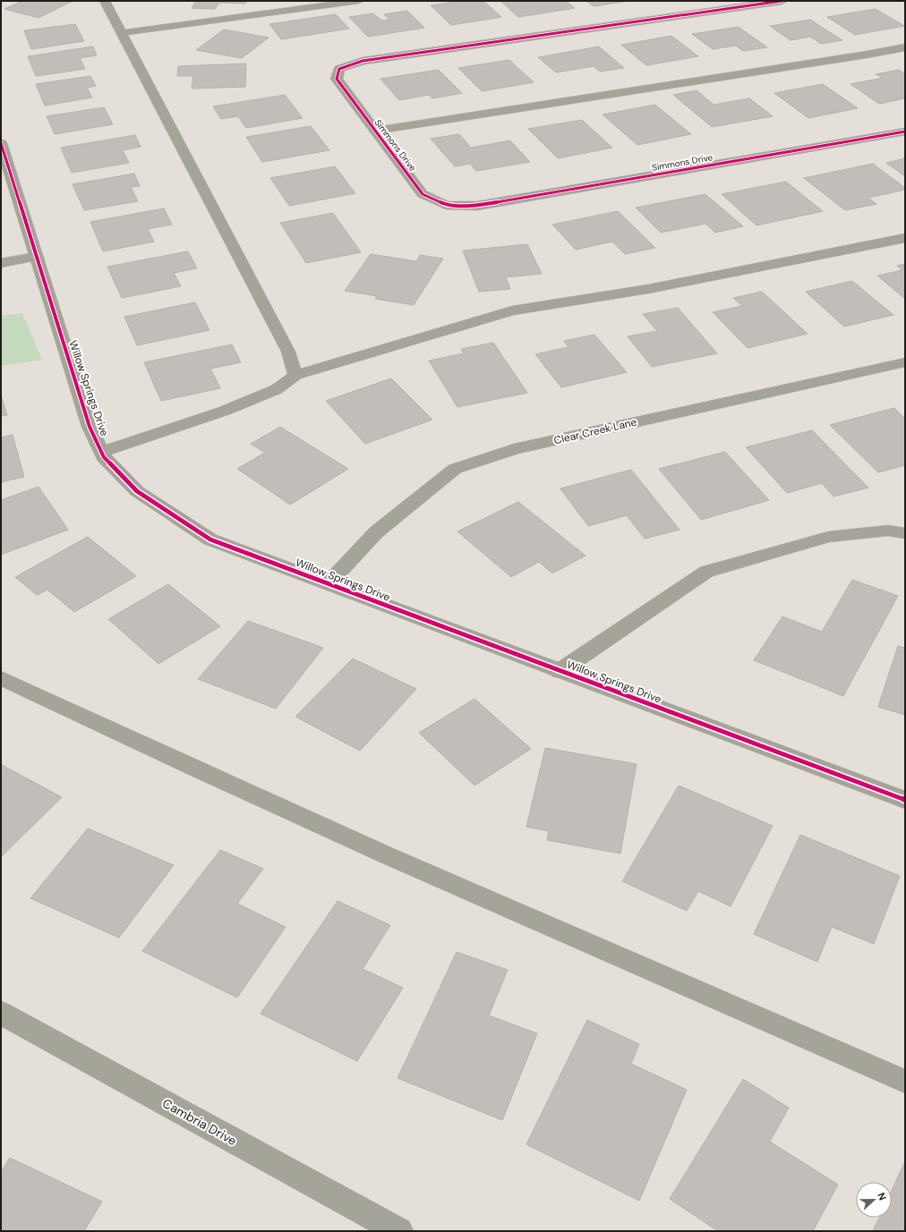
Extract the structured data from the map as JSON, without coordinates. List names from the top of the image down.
{
  "streets": {
    "street": [
      "Simmons Drive",
      "Willow Springs Drive",
      "Clear Creek Lane",
      "Cambria Drive"
    ]
  },
  "crossings": [
    ["Willow Springs Drive", "Clear Creek Lane"]
  ],
  "north": "right"
}
